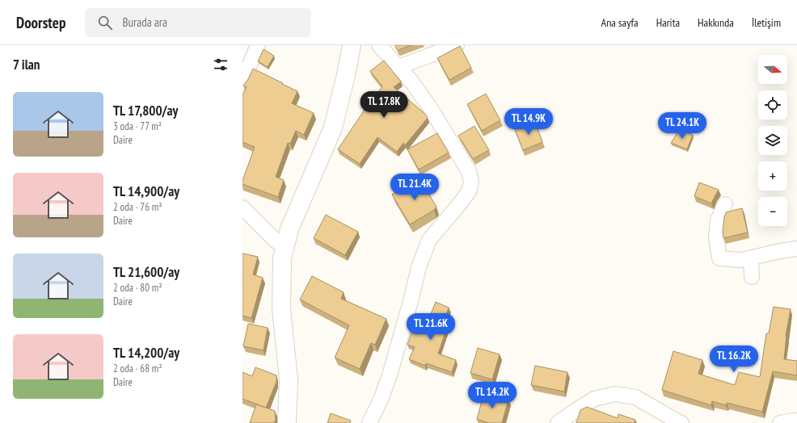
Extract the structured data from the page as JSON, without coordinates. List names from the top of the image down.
{
  "north": "right",
  "page": {
    "header": "Doorstep",
    "search": "Burada ara",
    "nav": [
      "Ana sayfa",
      "Harita",
      "Hakkında",
      "İletişim"
    ],
    "heading": "7 ilan",
    "map_buttons": ["+", "−"],
    "list": [
      {
        "name": "TL 17,800/ay",
        "note": "3 oda · 77 m² · Daire"
      },
      {
        "name": "TL 14,900/ay",
        "note": "2 oda · 76 m² · Daire"
      },
      {
        "name": "TL 21,600/ay",
        "note": "2 oda · 80 m² · Daire"
      },
      {
        "name": "TL 14,200/ay",
        "note": "2 oda · 68 m² · Daire"
      }
    ],
    "price": [
      "TL 17.8K",
      "TL 14.9K",
      "TL 24.1K",
      "TL 21.4K",
      "TL 21.6K",
      "TL 16.2K",
      "TL 14.2K"
    ]
  }
}
